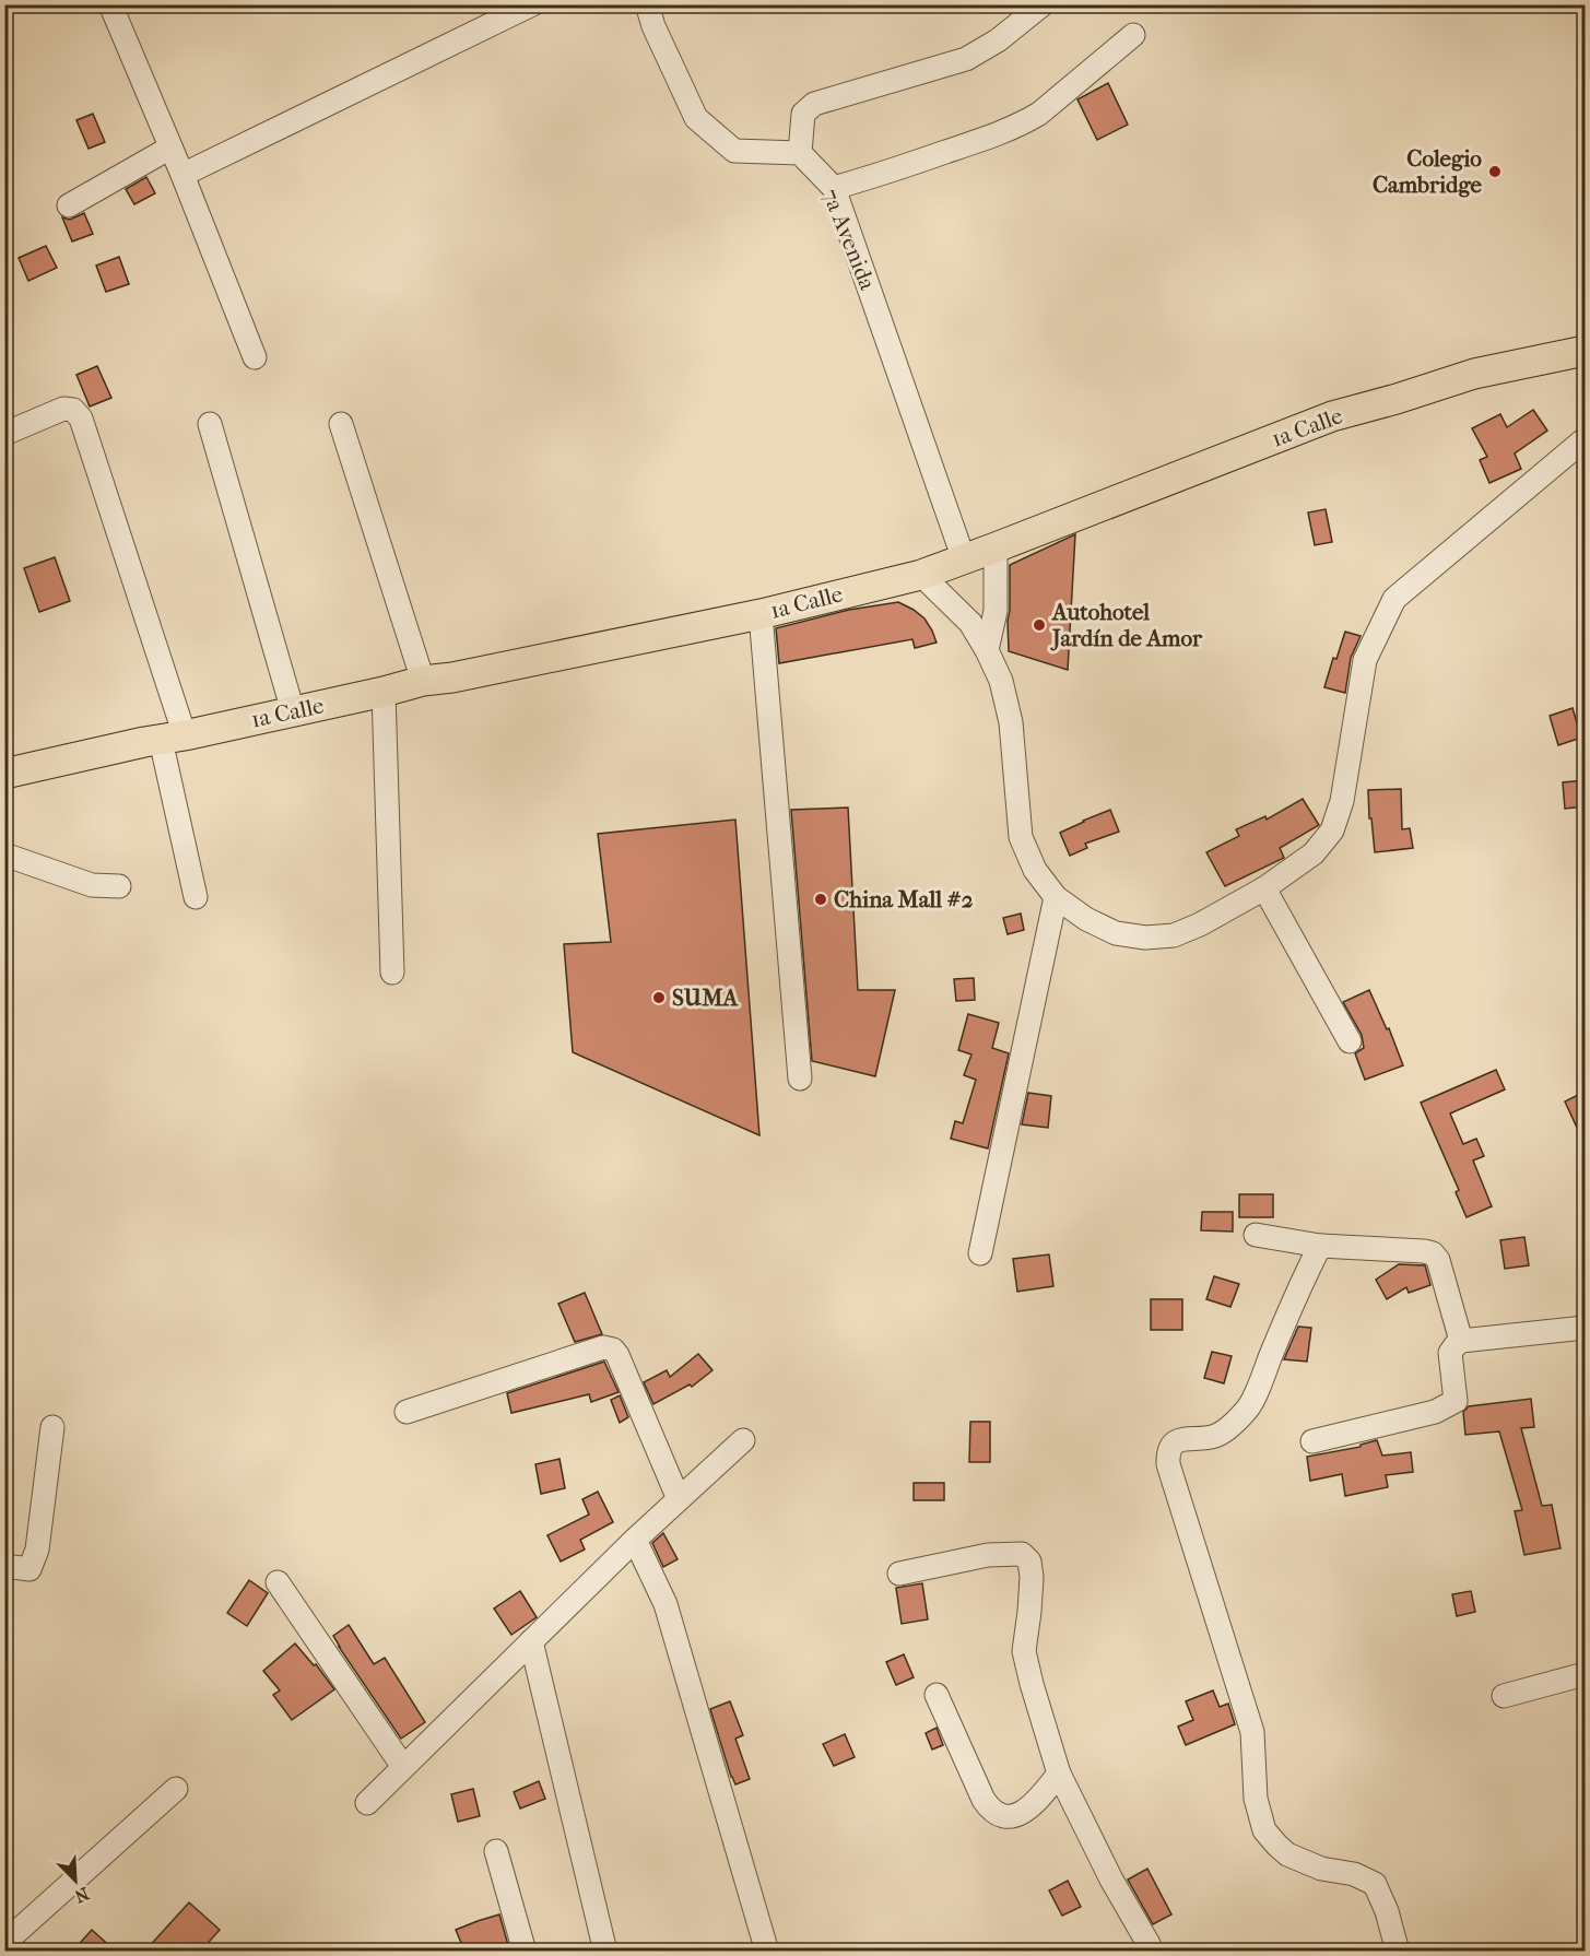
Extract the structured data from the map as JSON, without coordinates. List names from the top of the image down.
{
  "streets": {
    "main road": ["1a Calle"],
    "street": ["7a Avenida"]
  },
  "crossings": [
    ["7a Avenida", "1a Calle"]
  ],
  "places": [
    "Colegio Cambridge",
    "Autohotel Jardín de Amor",
    "China Mall #2",
    "SUMA"
  ],
  "north": "bottom right"
}
